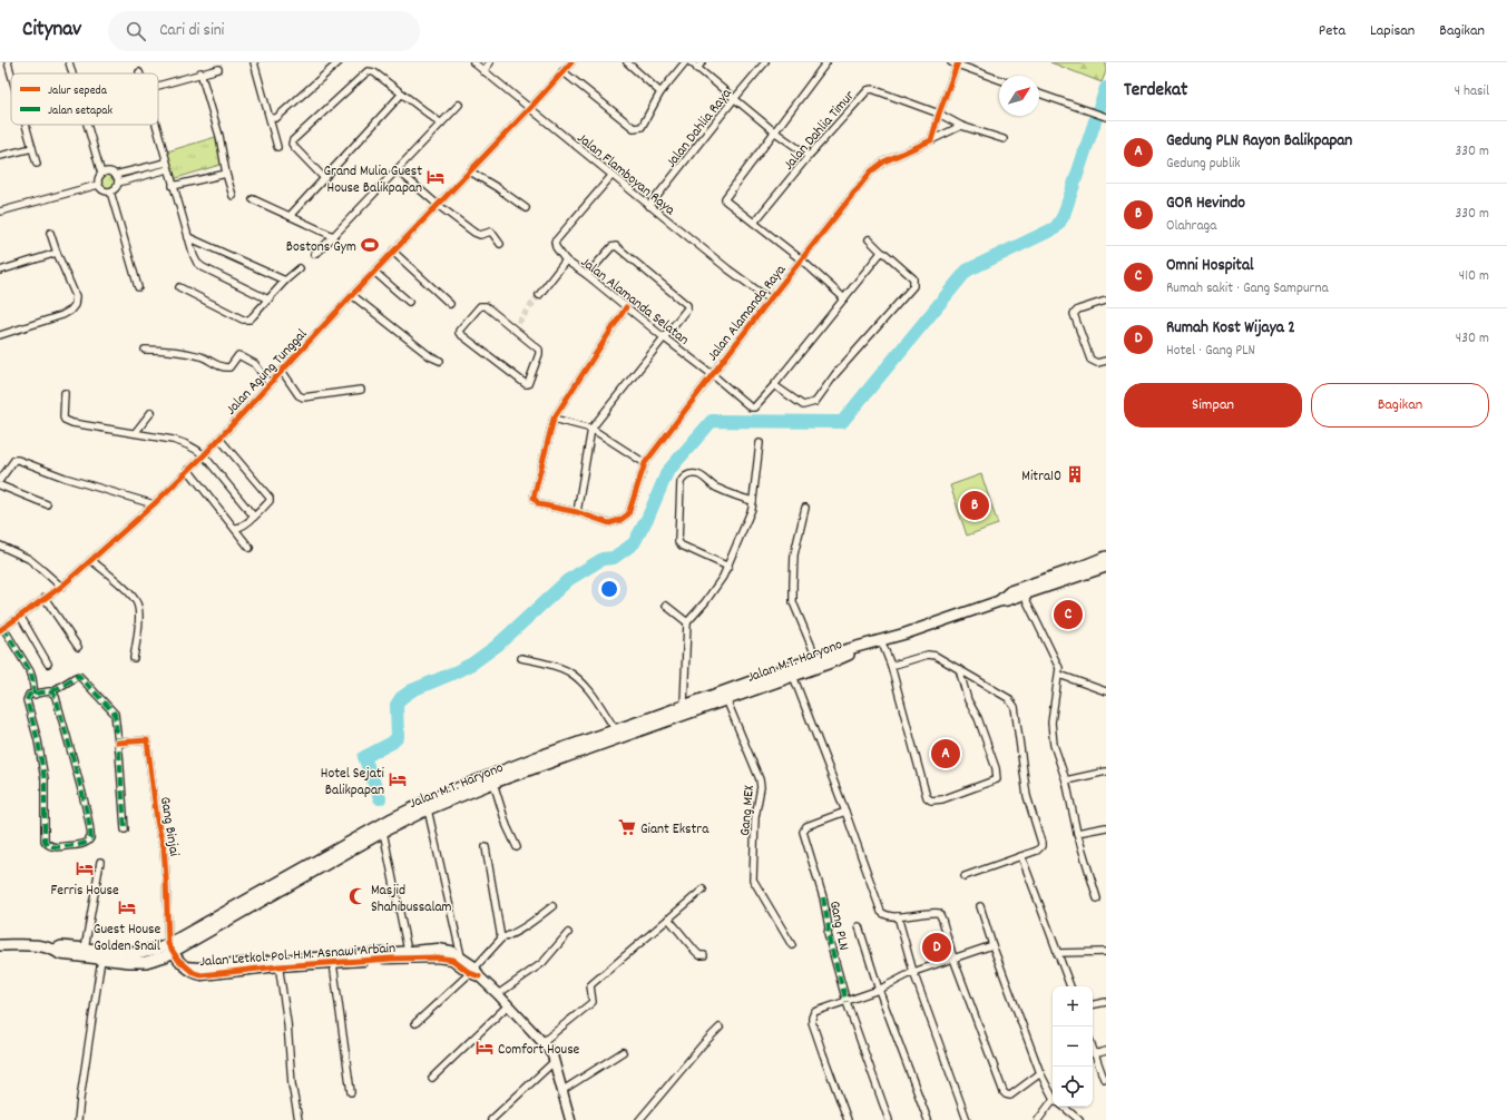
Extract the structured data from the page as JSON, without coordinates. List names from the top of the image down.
{
  "streets": {
    "main road": ["Jalan M.T. Haryono"],
    "street": [
      "Jalan Dahlia Raya",
      "Jalan Dahlia Timur",
      "Jalan Flamboyan Raya",
      "Jalan Alamanda Selatan",
      "Jalan Alamanda Raya",
      "Jalan Agung Tunggal",
      "Gang MEX",
      "Gang Binjai",
      "Gang PLN",
      "Jalan Letkol. Pol. H.M. Asnawi Arbain"
    ]
  },
  "crossings": [
    ["Jalan Dahlia Raya", "Jalan Flamboyan Raya"],
    ["Jalan Flamboyan Raya", "Jalan Alamanda Selatan"],
    ["Jalan Flamboyan Raya", "Jalan Alamanda Raya"],
    ["Jalan Flamboyan Raya", "Jalan Agung Tunggal"],
    ["Jalan Alamanda Selatan", "Jalan Alamanda Raya"],
    ["Jalan M.T. Haryono", "Gang MEX"],
    ["Jalan M.T. Haryono", "Gang Binjai"],
    ["Jalan M.T. Haryono", "Jalan Letkol. Pol. H.M. Asnawi Arbain"],
    ["Gang Binjai", "Jalan Letkol. Pol. H.M. Asnawi Arbain"]
  ],
  "places": {
    "hotel": [
      "Grand Mulia Guest House Balikpapan",
      "Hotel Sejati Balikpapan",
      "Ferris House",
      "Guest House Golden Snail",
      "Comfort House"
    ],
    "sports": ["Bostons Gym"],
    "building": ["Mitra10"],
    "supermarket": ["Giant Ekstra"],
    "mosque": ["Masjid Shahibussalam"]
  },
  "legend": ["Jalur sepeda", "Jalan setapak"],
  "north": "top right",
  "page": {
    "header": "Citynav",
    "search": "Cari di sini",
    "nav": ["Peta", "Lapisan", "Bagikan"],
    "heading": ["Terdekat", "4 hasil"],
    "list": [
      {
        "mark": "A",
        "name": "Gedung PLN Rayon Balikpapan",
        "note": "Gedung publik",
        "value": "330 m"
      },
      {
        "mark": "B",
        "name": "GOR Hevindo",
        "note": "Olahraga",
        "value": "330 m"
      },
      {
        "mark": "C",
        "name": "Omni Hospital",
        "note": "Rumah sakit · Gang Sampurna",
        "value": "410 m"
      },
      {
        "mark": "D",
        "name": "Rumah Kost Wijaya 2",
        "note": "Hotel · Gang PLN",
        "value": "430 m"
      }
    ],
    "buttons": ["Simpan", "Bagikan"],
    "pins": [
      "B",
      "C",
      "A",
      "D"
    ],
    "map_buttons": ["+", "−"]
  }
}
